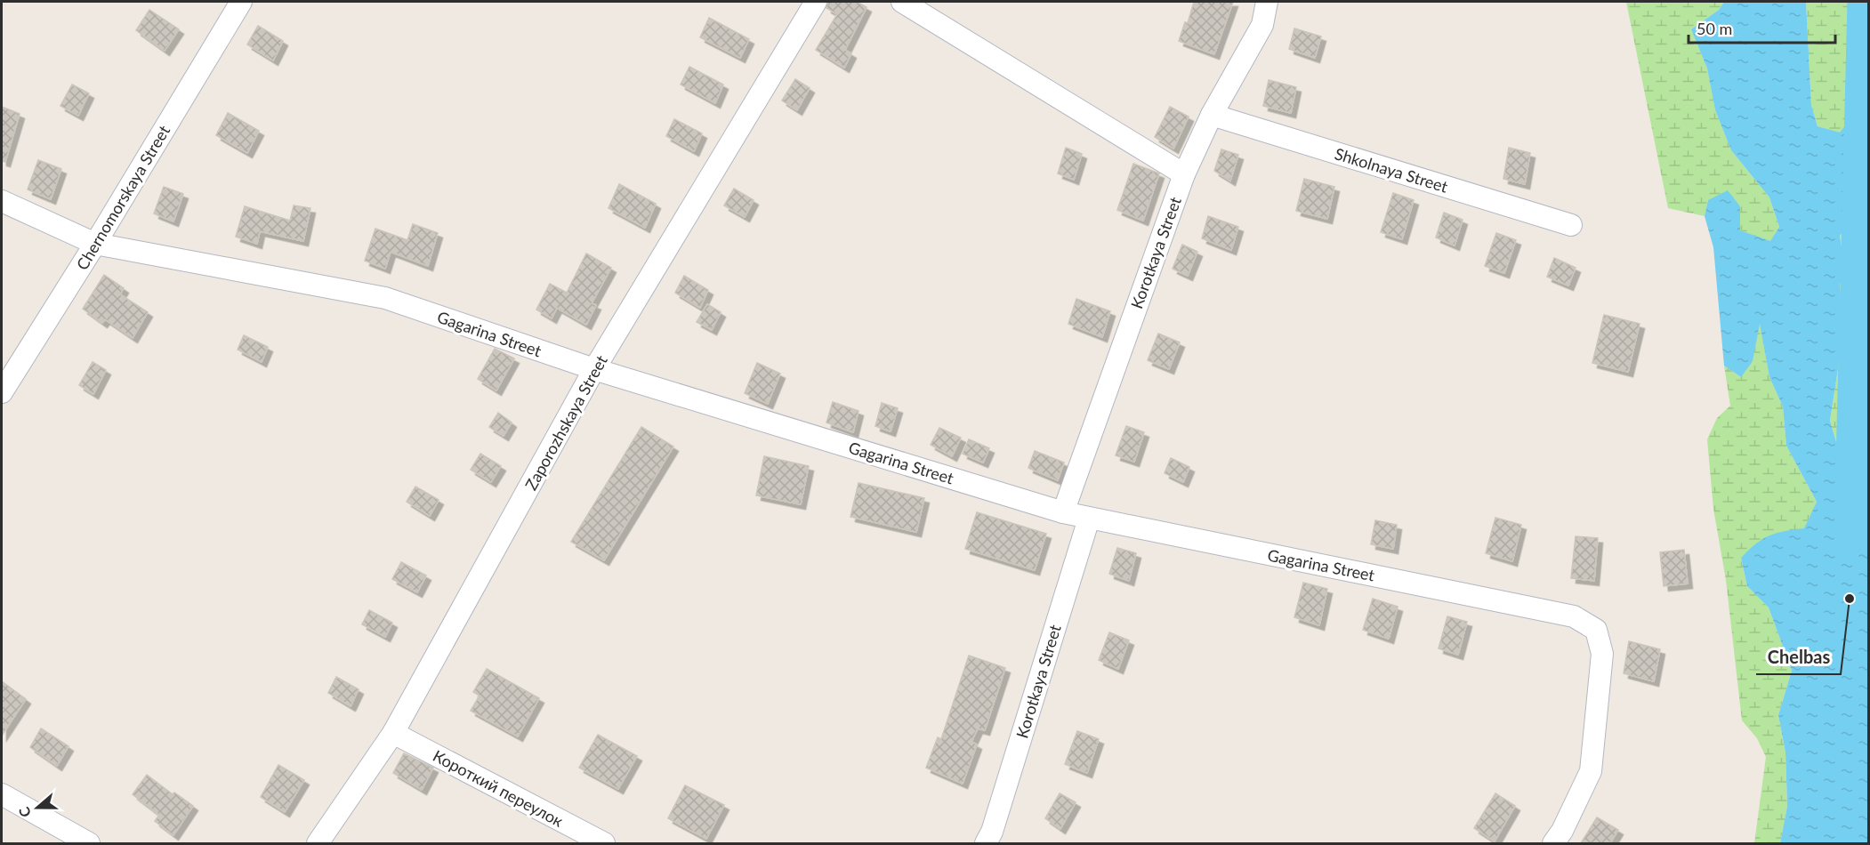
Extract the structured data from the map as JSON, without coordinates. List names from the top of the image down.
{
  "streets": {
    "street": [
      "Shkolnaya Street",
      "Chernomorskaya Street",
      "Korotkaya Street",
      "Gagarina Street",
      "Zaporozhskaya Street",
      "Короткий переулок"
    ]
  },
  "crossings": [
    ["Shkolnaya Street", "Korotkaya Street"],
    ["Chernomorskaya Street", "Gagarina Street"],
    ["Korotkaya Street", "Gagarina Street"],
    ["Gagarina Street", "Zaporozhskaya Street"],
    ["Zaporozhskaya Street", "Короткий переулок"]
  ],
  "places": ["Chelbas"],
  "scale_bar": "50 m",
  "north": "left"
}
